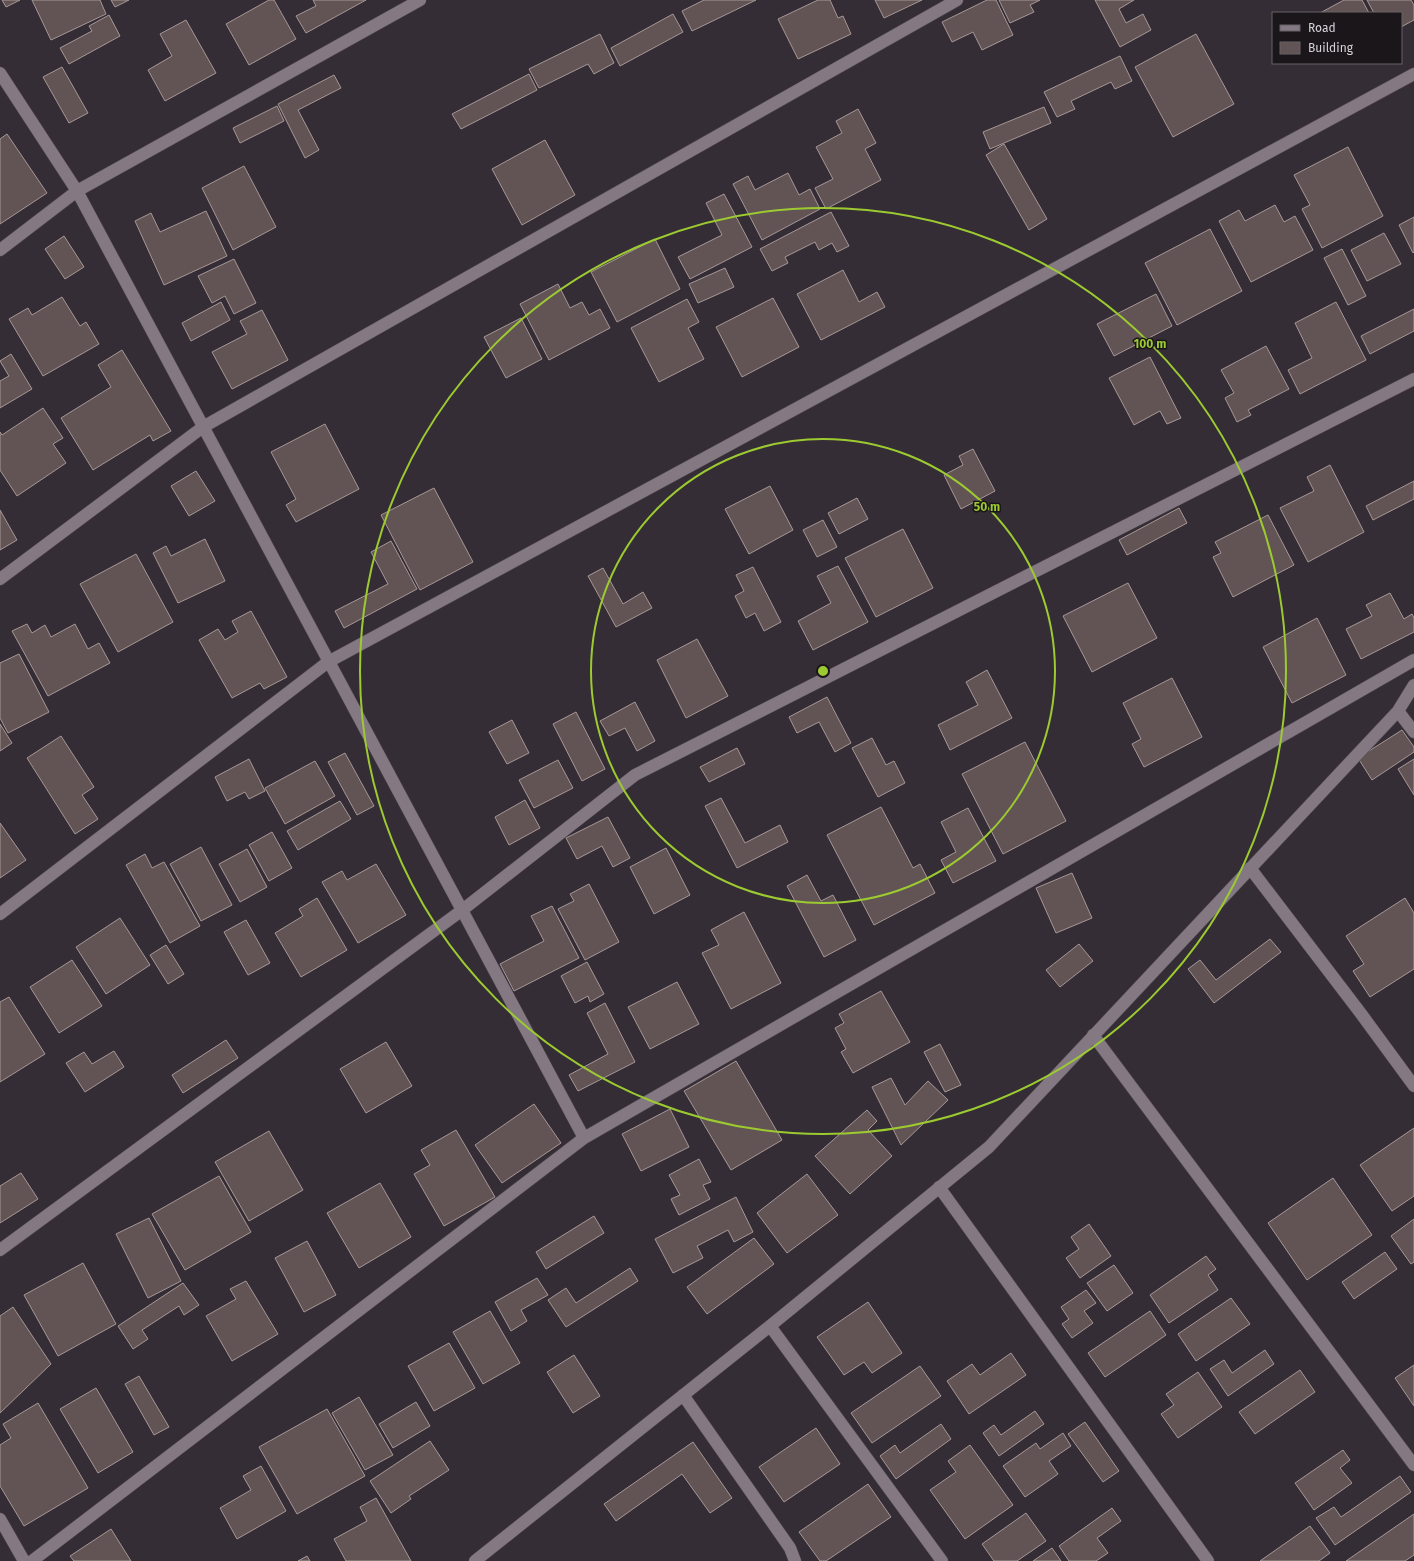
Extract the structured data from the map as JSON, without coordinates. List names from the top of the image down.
{
  "legend": ["Road", "Building"],
  "rings": ["100 m", "50 m"]
}
